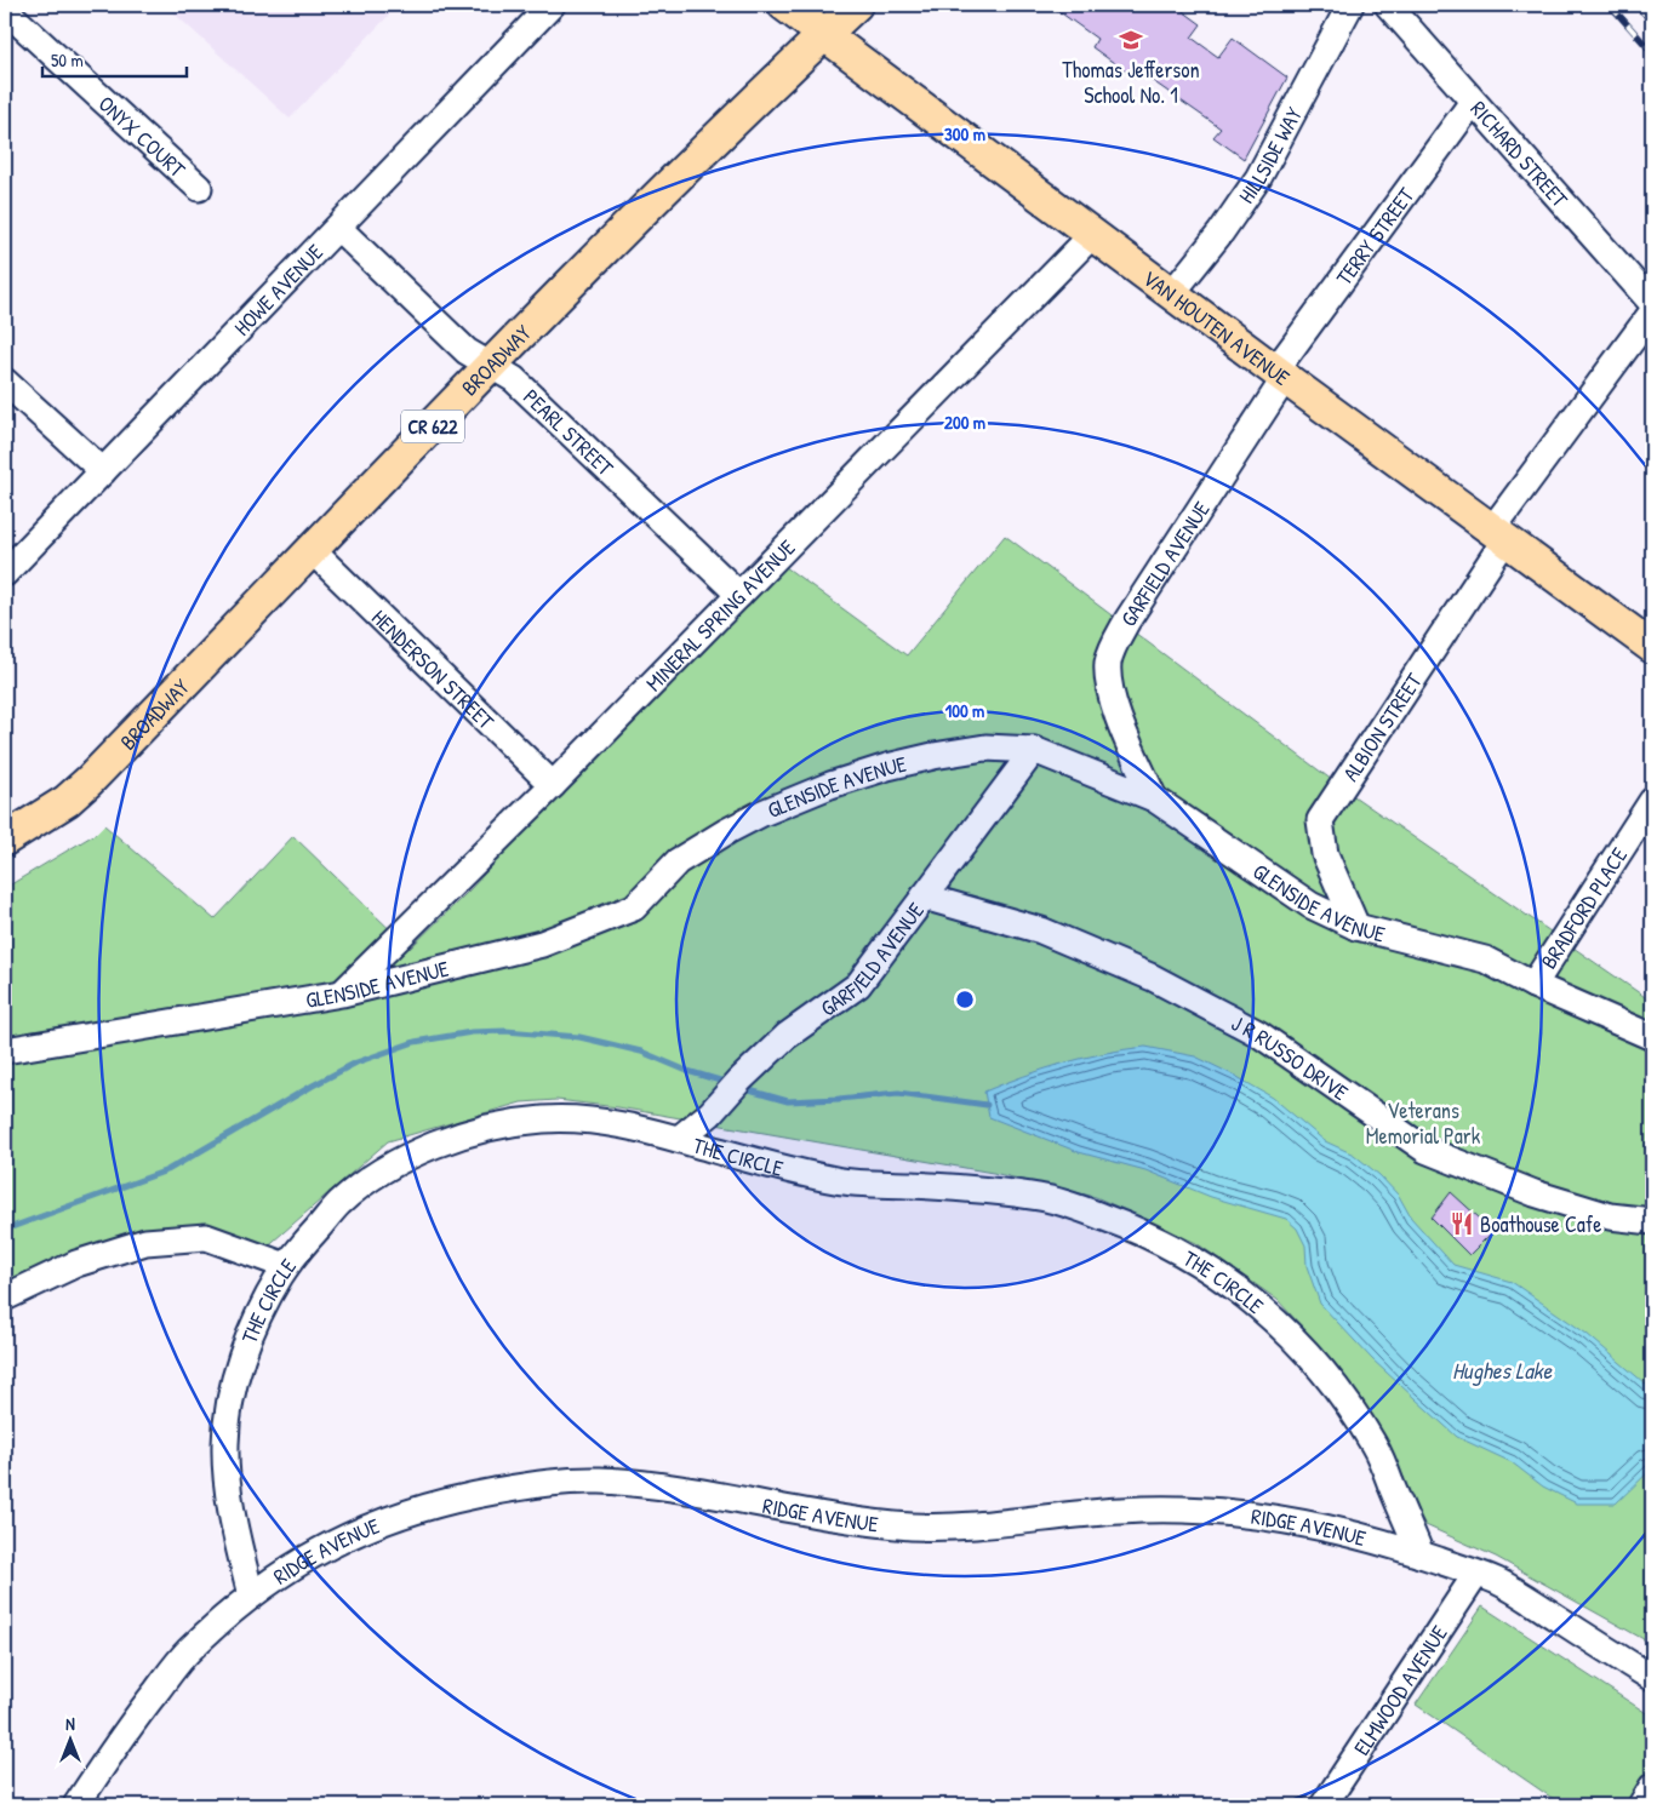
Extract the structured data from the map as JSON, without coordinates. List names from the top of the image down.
{
  "streets": {
    "main road": ["VAN HOUTEN AVENUE", "BROADWAY", "CR 622"],
    "street": [
      "ONYX COURT",
      "HILLSIDE WAY",
      "RICHARD STREET",
      "TERRY STREET",
      "HOWE AVENUE",
      "PEARL STREET",
      "GARFIELD AVENUE",
      "MINERAL SPRING AVENUE",
      "HENDERSON STREET",
      "ALBION STREET",
      "GLENSIDE AVENUE",
      "BRADFORD PLACE",
      "J R RUSSO DRIVE",
      "THE CIRCLE",
      "RIDGE AVENUE",
      "ELMWOOD AVENUE"
    ]
  },
  "crossings": [
    ["HILLSIDE WAY", "VAN HOUTEN AVENUE"],
    ["RICHARD STREET", "TERRY STREET"],
    ["TERRY STREET", "VAN HOUTEN AVENUE"],
    ["TERRY STREET", "GARFIELD AVENUE"],
    ["HOWE AVENUE", "PEARL STREET"],
    ["VAN HOUTEN AVENUE", "BROADWAY"],
    ["VAN HOUTEN AVENUE", "GARFIELD AVENUE"],
    ["VAN HOUTEN AVENUE", "MINERAL SPRING AVENUE"],
    ["VAN HOUTEN AVENUE", "ALBION STREET"],
    ["BROADWAY", "PEARL STREET"],
    ["BROADWAY", "HENDERSON STREET"],
    ["PEARL STREET", "MINERAL SPRING AVENUE"],
    ["GARFIELD AVENUE", "GLENSIDE AVENUE"],
    ["GARFIELD AVENUE", "J R RUSSO DRIVE"],
    ["GARFIELD AVENUE", "THE CIRCLE"],
    ["MINERAL SPRING AVENUE", "HENDERSON STREET"],
    ["MINERAL SPRING AVENUE", "GLENSIDE AVENUE"],
    ["ALBION STREET", "GLENSIDE AVENUE"],
    ["GLENSIDE AVENUE", "BRADFORD PLACE"],
    ["THE CIRCLE", "RIDGE AVENUE"],
    ["RIDGE AVENUE", "ELMWOOD AVENUE"]
  ],
  "water": ["Hughes Lake"],
  "parks": ["Veterans Memorial Park"],
  "places": {
    "school or university": ["Thomas Jefferson School No. 1"],
    "restaurant": ["Boathouse Cafe"]
  },
  "scale_bar": "50 m",
  "north": "top",
  "rings": ["300 m", "200 m", "100 m"]
}
